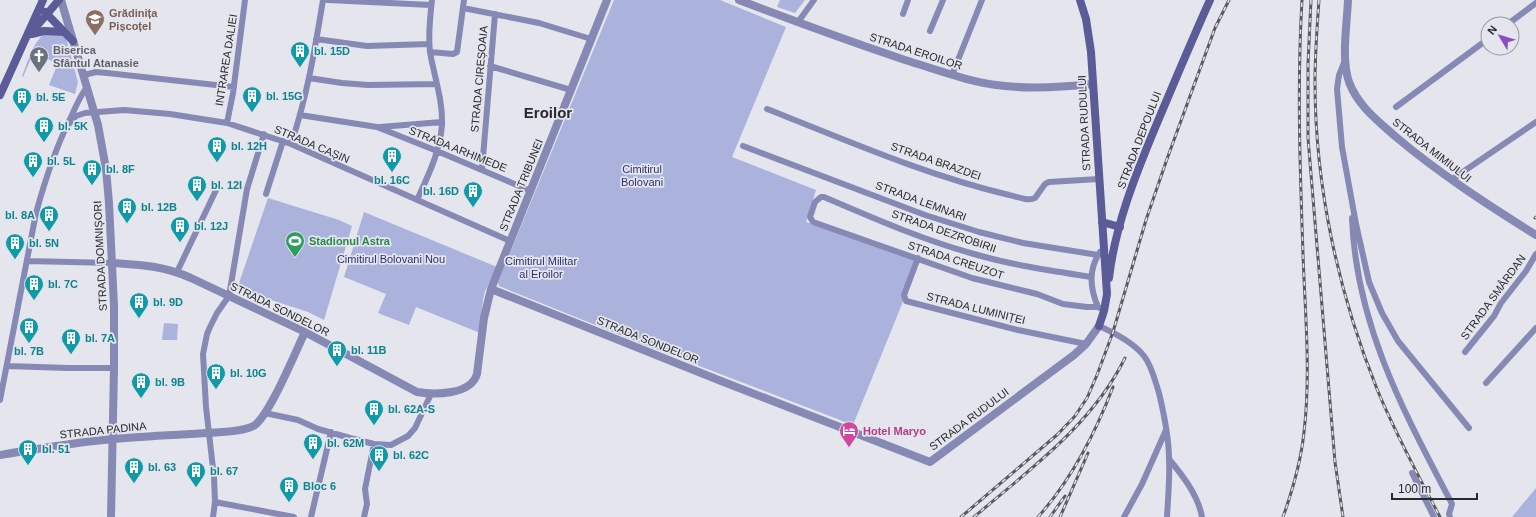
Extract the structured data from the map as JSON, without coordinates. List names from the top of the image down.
{
  "streets": {
    "main road": ["STRADA RUDULUI", "STRADA DEPOULUI"],
    "street": [
      "STRADA EROILOR",
      "INTRAREA DALIEI",
      "STRADA CIREȘOAIA",
      "STRADA CAȘIN",
      "STRADA ARHIMEDE",
      "STRADA MIMIULUI",
      "STRADA BRAZDEI",
      "STRADA TRIBUNEI",
      "STRADA LEMNARI",
      "STRADA DEZROBIRII",
      "STRADA DOMNIȘORI",
      "STRADA CREUZOT",
      "STRADA SMÂRDAN",
      "STRADA LUMINIȚEI",
      "STRADA SONDELOR",
      "STRADA PADINA"
    ]
  },
  "crossings": [
    ["STRADA EROILOR", "STRADA RUDULUI"],
    ["INTRAREA DALIEI", "STRADA CAȘIN"],
    ["STRADA CIREȘOAIA", "STRADA ARHIMEDE"],
    ["STRADA RUDULUI", "STRADA DEPOULUI"],
    ["STRADA RUDULUI", "STRADA BRAZDEI"],
    ["STRADA RUDULUI", "STRADA CREUZOT"],
    ["STRADA RUDULUI", "STRADA LUMINIȚEI"],
    ["STRADA RUDULUI", "STRADA SONDELOR"],
    ["STRADA CAȘIN", "STRADA TRIBUNEI"],
    ["STRADA CAȘIN", "STRADA DOMNIȘORI"],
    ["STRADA ARHIMEDE", "STRADA TRIBUNEI"],
    ["STRADA TRIBUNEI", "STRADA SONDELOR"],
    ["STRADA DEZROBIRII", "STRADA CREUZOT"],
    ["STRADA DOMNIȘORI", "STRADA SONDELOR"],
    ["STRADA DOMNIȘORI", "STRADA PADINA"],
    ["STRADA CREUZOT", "STRADA LUMINIȚEI"],
    ["STRADA SONDELOR", "STRADA PADINA"]
  ],
  "districts": ["Eroilor"],
  "parks": ["Cimitirul Bolovani", "Cimitirul Bolovani Nou", "Cimitirul Militar al Eroilor"],
  "places": {
    "school or university": ["Grădinița Pișcoțel"],
    "building": [
      "bl. 15D",
      "bl. 15G",
      "bl. 5E",
      "bl. 5K",
      "bl. 12H",
      "bl. 16C",
      "bl. 5L",
      "bl. 8F",
      "bl. 12I",
      "bl. 16D",
      "bl. 12B",
      "bl. 8A",
      "bl. 12J",
      "bl. 5N",
      "bl. 7C",
      "bl. 9D",
      "bl. 7B",
      "bl. 7A",
      "bl. 11B",
      "bl. 10G",
      "bl. 9B",
      "bl. 62A-S",
      "bl. 62M",
      "bl. 51",
      "bl. 62C",
      "bl. 63",
      "bl. 67",
      "Bloc 6"
    ],
    "church": ["Biserica Sfântul Atanasie"],
    "sports": ["Stadionul Astra"],
    "hotel": ["Hotel Maryo"]
  },
  "scale_bar": "100 m",
  "north": "top left"
}
